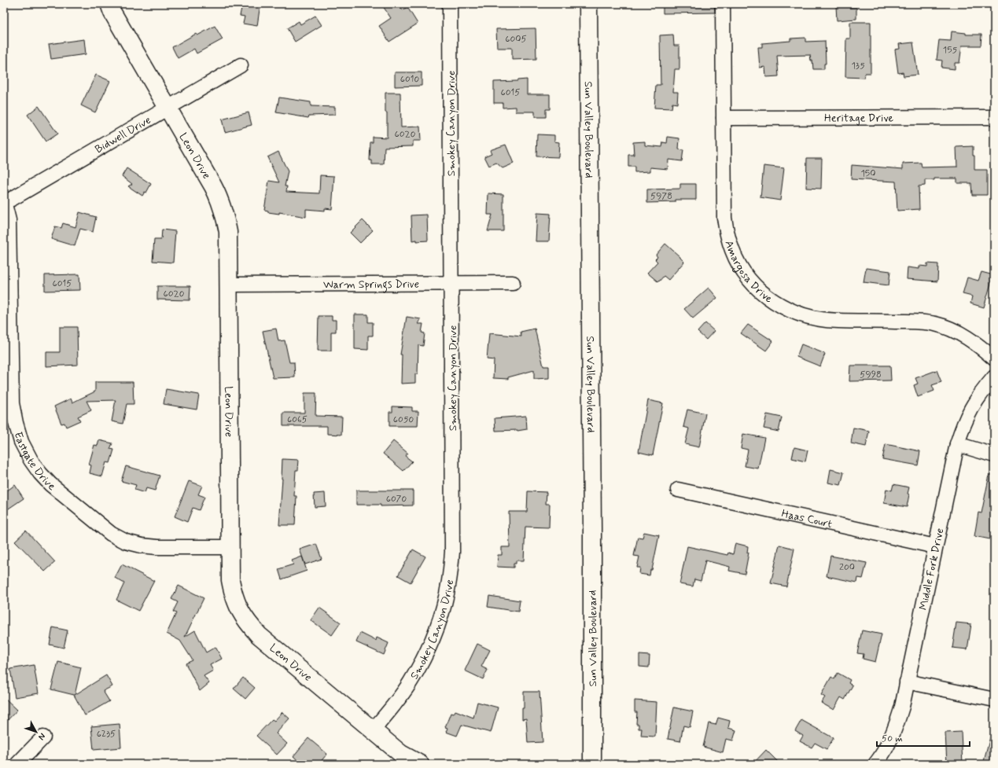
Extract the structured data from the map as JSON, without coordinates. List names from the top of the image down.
{
  "streets": {
    "street": [
      "Heritage Drive",
      "Smokey Canyon Drive",
      "Sun Valley Boulevard",
      "Bidwell Drive",
      "Leon Drive",
      "Amargosa Drive",
      "Warm Springs Drive",
      "Eastgate Drive",
      "Haas Court",
      "Middle Fork Drive"
    ]
  },
  "crossings": [
    ["Heritage Drive", "Amargosa Drive"],
    ["Smokey Canyon Drive", "Leon Drive"],
    ["Smokey Canyon Drive", "Warm Springs Drive"],
    ["Bidwell Drive", "Leon Drive"],
    ["Bidwell Drive", "Eastgate Drive"],
    ["Leon Drive", "Warm Springs Drive"],
    ["Leon Drive", "Eastgate Drive"],
    ["Haas Court", "Middle Fork Drive"]
  ],
  "house_numbers": [
    "6005",
    "155",
    "135",
    "6010",
    "6015",
    "6020",
    "150",
    "5978",
    "6015",
    "6020",
    "5998",
    "6065",
    "6050",
    "6070",
    "200",
    "6235"
  ],
  "scale_bar": "50 m",
  "north": "bottom right"
}
